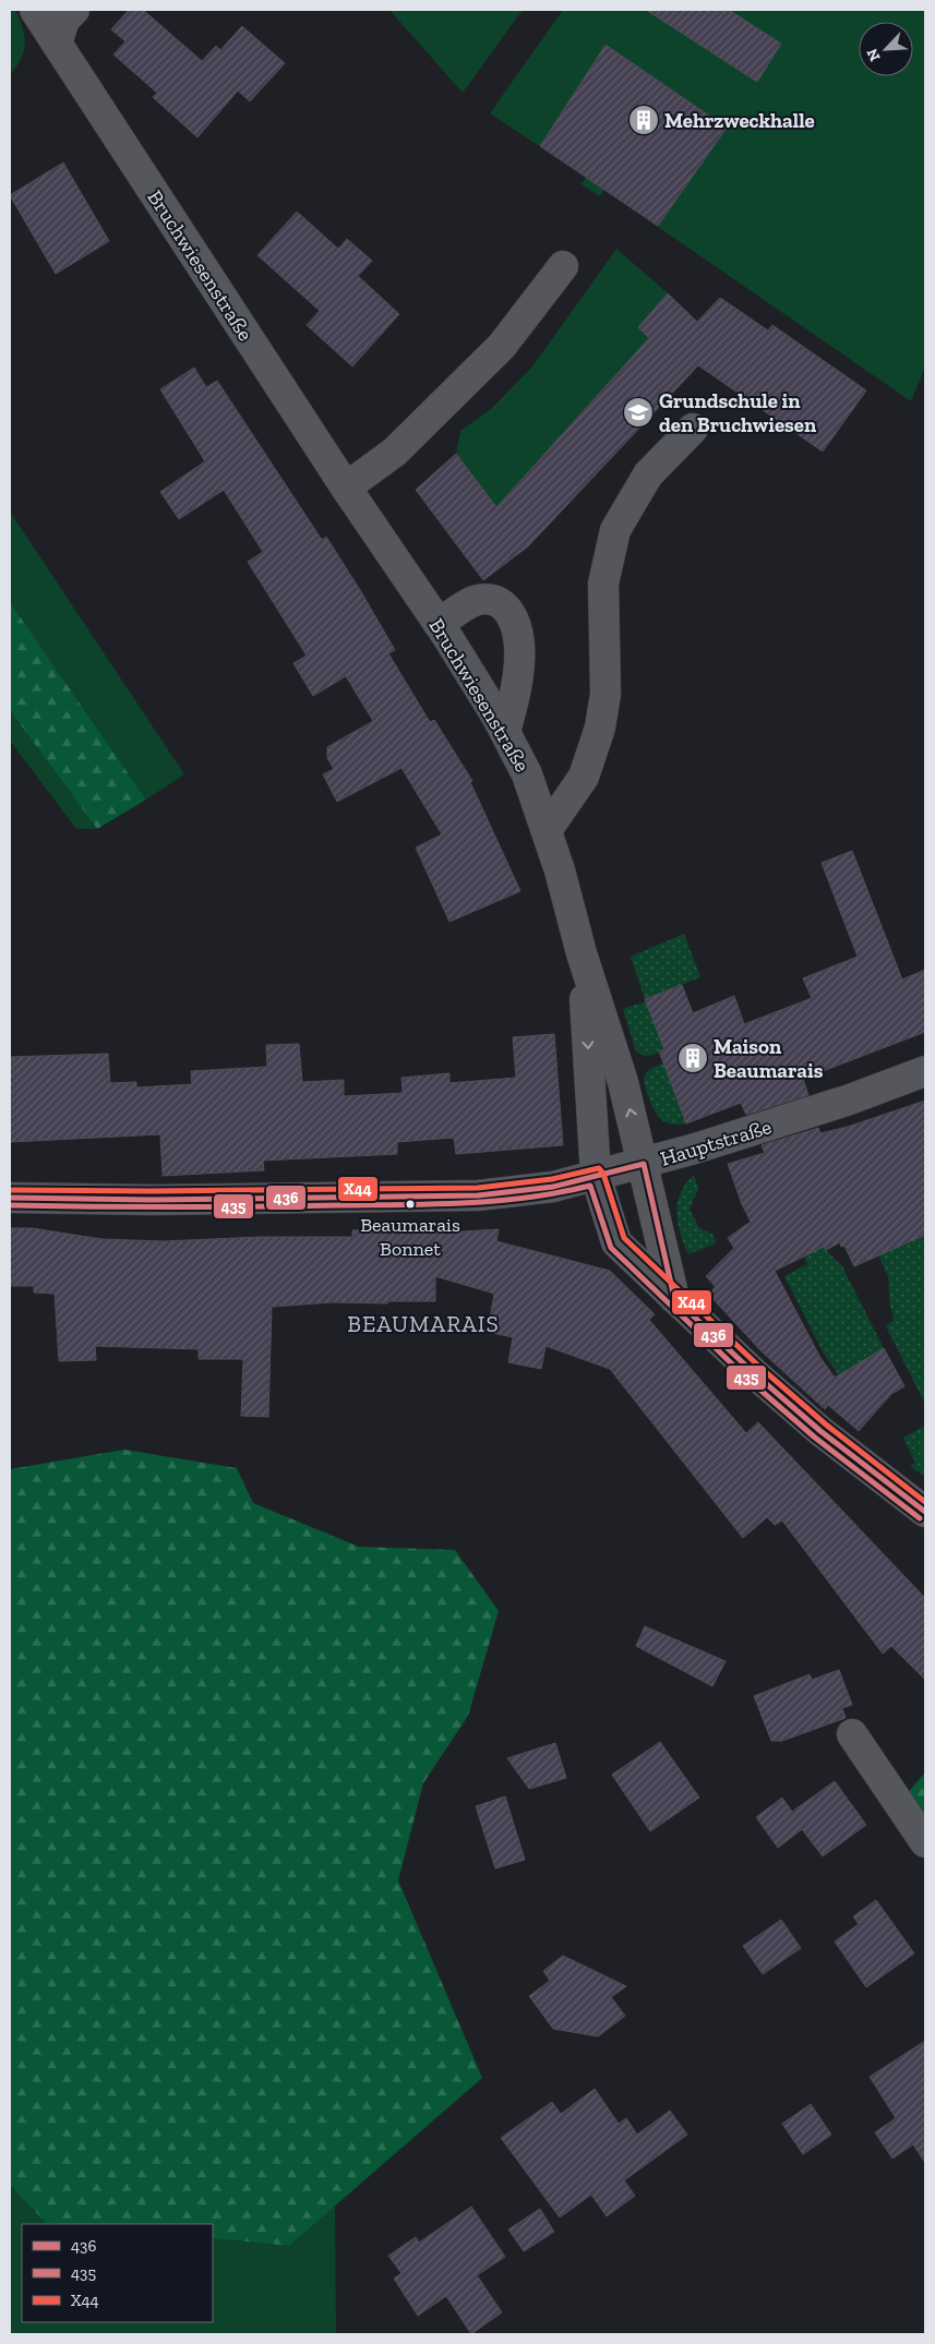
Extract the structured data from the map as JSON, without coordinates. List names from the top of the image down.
{
  "streets": {
    "street": ["Bruchwiesenstraße", "Hauptstraße"]
  },
  "crossings": [
    ["Bruchwiesenstraße", "Hauptstraße"]
  ],
  "districts": ["BEAUMARAIS"],
  "places": {
    "building": ["Mehrzweckhalle", "Maison Beaumarais"],
    "school or university": ["Grundschule in den Bruchwiesen"],
    "other": ["Beaumarais Bonnet"]
  },
  "lines": ["transit line 436", "transit line X44", "transit line 435"],
  "legend": ["436", "435", "X44"],
  "north": "bottom left"
}
